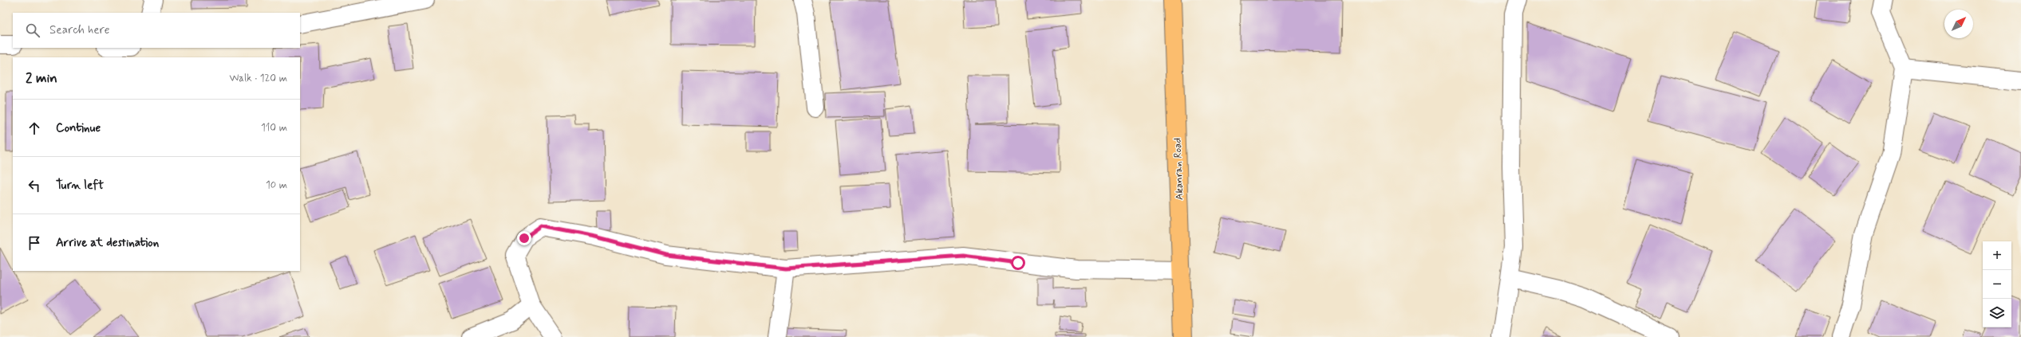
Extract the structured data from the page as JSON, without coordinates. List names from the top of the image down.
{
  "streets": {
    "main road": ["Akanran Road"]
  },
  "north": "top right",
  "page": {
    "search": "Search here",
    "heading": ["2 min", "Walk · 120 m"],
    "list": [
      ["Continue", "110 m"],
      ["Turn left", "10 m"],
      "Arrive at destination"
    ],
    "map_buttons": ["+", "−"]
  }
}
